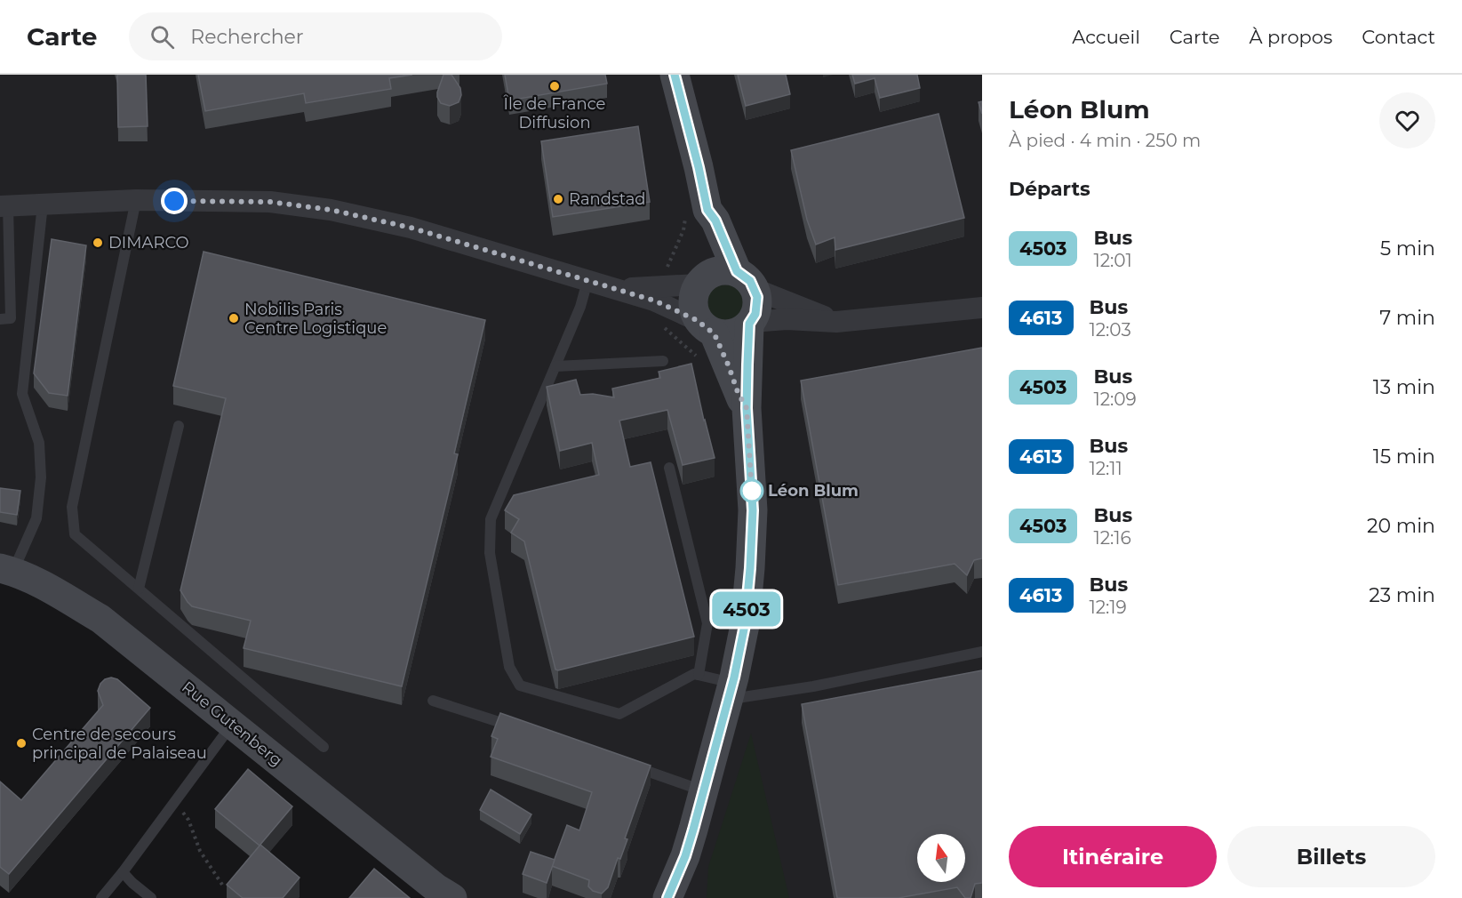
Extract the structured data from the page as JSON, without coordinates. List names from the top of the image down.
{
  "streets": {
    "street": ["Rue Gutenberg"]
  },
  "places": [
    "Île de France Diffusion",
    "Randstad",
    "DIMARCO",
    "Nobilis Paris Centre Logistique",
    "Léon Blum",
    "Centre de secours principal de Palaiseau"
  ],
  "lines": ["bus line 4503"],
  "north": "top",
  "page": {
    "header": "Carte",
    "search": "Rechercher",
    "nav": [
      "Accueil",
      "Carte",
      "À propos",
      "Contact"
    ],
    "on_map": "4503",
    "heading": [
      ["Léon Blum", "À pied · 4 min · 250 m"],
      "Départs"
    ],
    "list": [
      {
        "mark": "4503",
        "name": "Bus",
        "note": "12:01",
        "value": "5 min"
      },
      {
        "mark": "4613",
        "name": "Bus",
        "note": "12:03",
        "value": "7 min"
      },
      {
        "mark": "4503",
        "name": "Bus",
        "note": "12:09",
        "value": "13 min"
      },
      {
        "mark": "4613",
        "name": "Bus",
        "note": "12:11",
        "value": "15 min"
      },
      {
        "mark": "4503",
        "name": "Bus",
        "note": "12:16",
        "value": "20 min"
      },
      {
        "mark": "4613",
        "name": "Bus",
        "note": "12:19",
        "value": "23 min"
      }
    ],
    "buttons": ["Itinéraire", "Billets"]
  }
}
